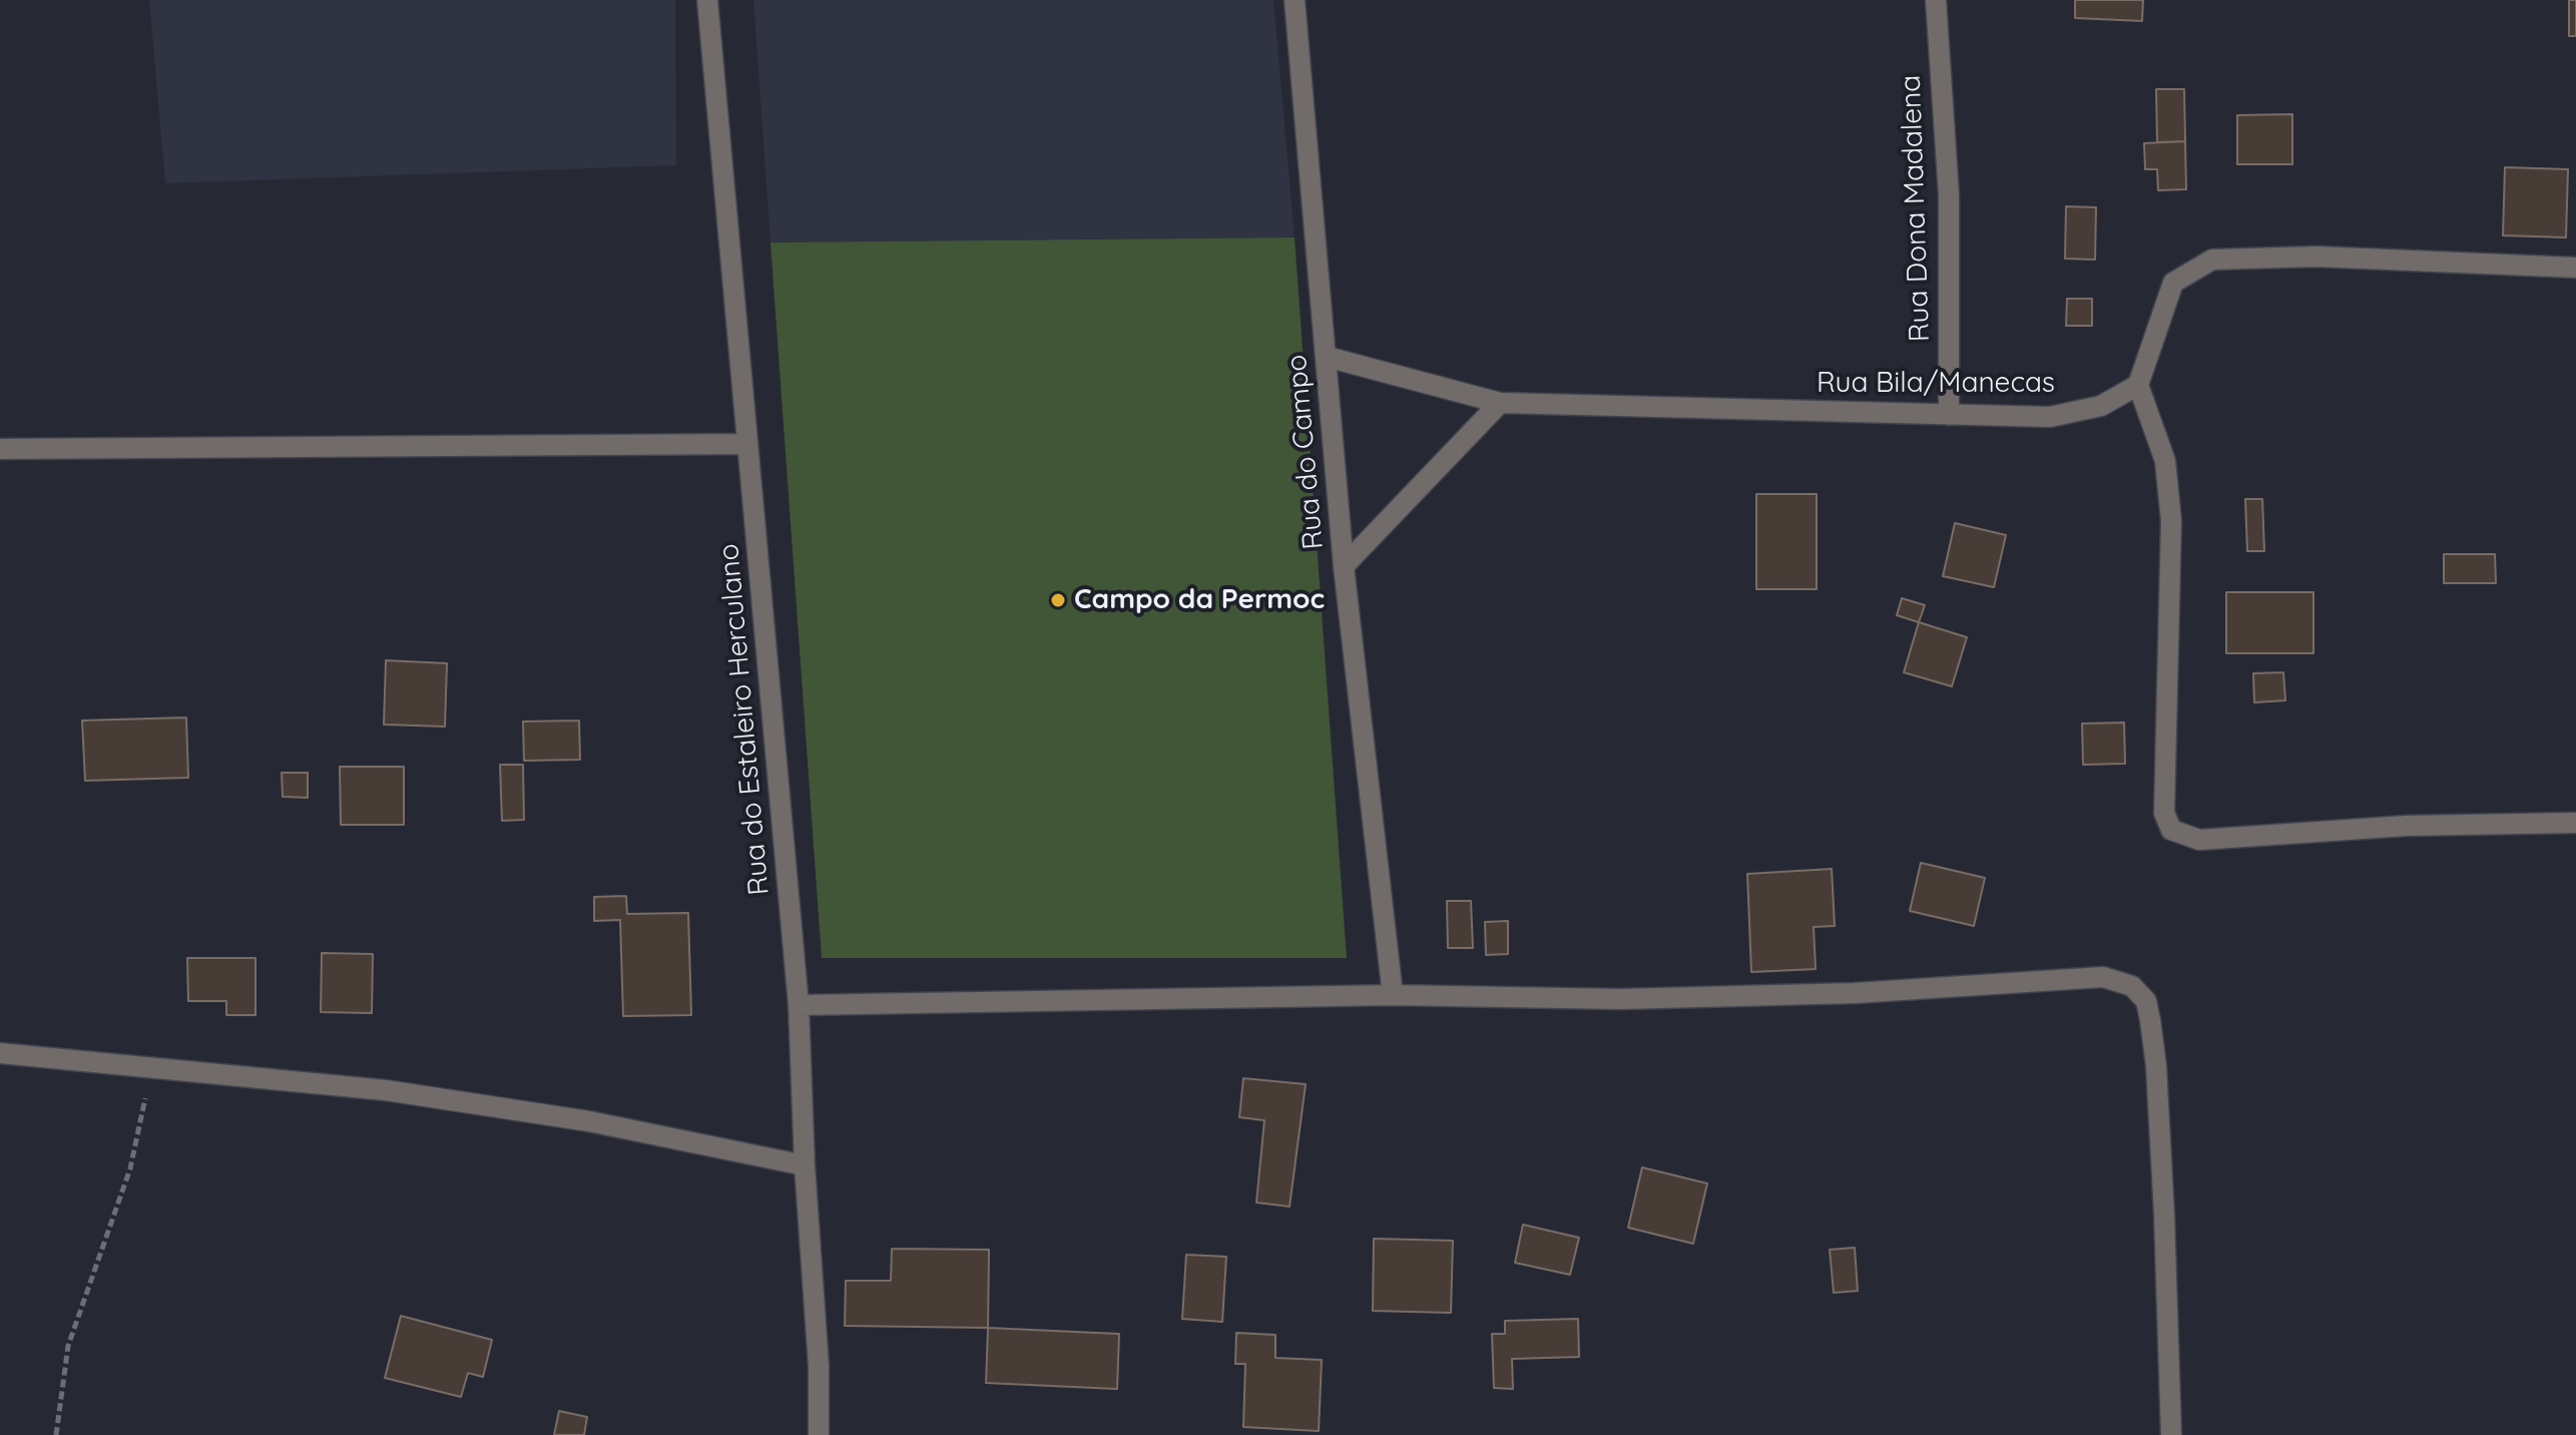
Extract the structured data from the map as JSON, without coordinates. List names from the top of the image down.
{
  "streets": {
    "street": [
      "Rua Dona Madalena",
      "Rua Bila/Manecas",
      "Rua do Campo",
      "Rua do Estaleiro Herculano"
    ]
  },
  "crossings": [
    ["Rua Dona Madalena", "Rua Bila/Manecas"],
    ["Rua Bila/Manecas", "Rua do Campo"]
  ],
  "places": ["Campo da Permoc"]
}
